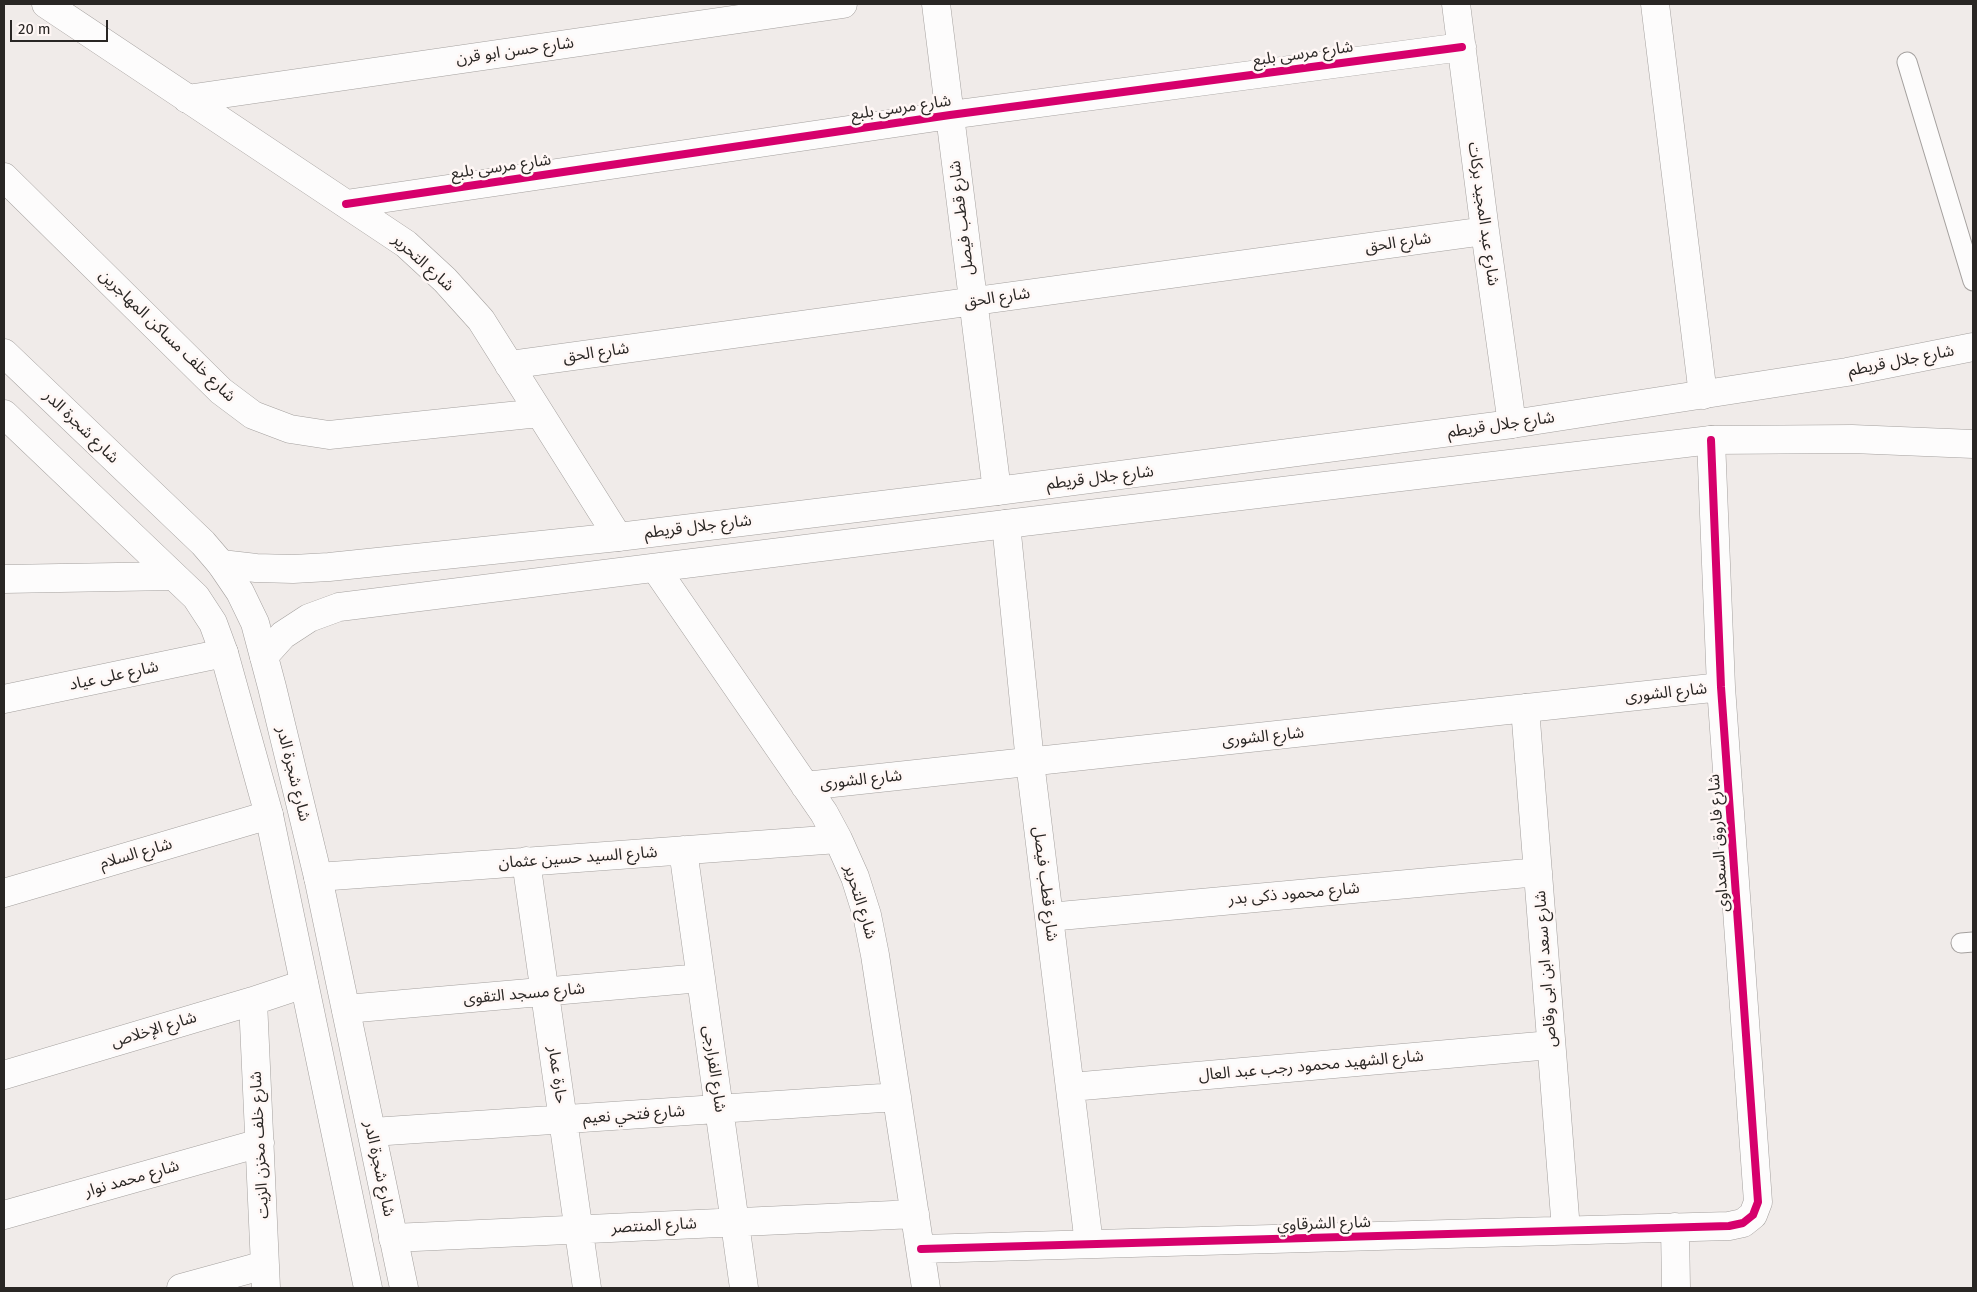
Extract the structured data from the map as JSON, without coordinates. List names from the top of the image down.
{
  "streets": {
    "street": [
      "شارع حسن ابو قرن",
      "شارع مرسى بلبع",
      "شارع عبد المجيد بركات",
      "شارع قطب فيصل",
      "شارع الحق",
      "شارع التحرير",
      "شارع خلف مساكن المهاجرين",
      "شارع جلال قريطم",
      "شارع شجرة الدر",
      "شارع على عياد",
      "شارع الشورى",
      "شارع فاروق السعداوى",
      "شارع السلام",
      "شارع السيد حسين عثمان",
      "شارع محمود ذكى بدر",
      "شارع سعد ابن ابى وقاص",
      "شارع مسجد التقوى",
      "شارع الإخلاص",
      "شارع الشهيد محمود رجب عبد العال",
      "شارع الفرارجى",
      "حارة عمار",
      "شارع فتحي نعيم",
      "شارع خلف مخزن الزيت",
      "شارع محمد نوار",
      "شارع الشرقاوي",
      "شارع المنتصر"
    ]
  },
  "crossings": [
    ["شارع حسن ابو قرن", "شارع التحرير"],
    ["شارع مرسى بلبع", "شارع عبد المجيد بركات"],
    ["شارع مرسى بلبع", "شارع قطب فيصل"],
    ["شارع مرسى بلبع", "شارع التحرير"],
    ["شارع عبد المجيد بركات", "شارع الحق"],
    ["شارع عبد المجيد بركات", "شارع جلال قريطم"],
    ["شارع قطب فيصل", "شارع الحق"],
    ["شارع قطب فيصل", "شارع جلال قريطم"],
    ["شارع قطب فيصل", "شارع الشورى"],
    ["شارع قطب فيصل", "شارع محمود ذكى بدر"],
    ["شارع قطب فيصل", "شارع الشهيد محمود رجب عبد العال"],
    ["شارع قطب فيصل", "شارع الشرقاوي"],
    ["شارع الحق", "شارع التحرير"],
    ["شارع التحرير", "شارع خلف مساكن المهاجرين"],
    ["شارع التحرير", "شارع جلال قريطم"],
    ["شارع التحرير", "شارع الشورى"],
    ["شارع التحرير", "شارع السيد حسين عثمان"],
    ["شارع التحرير", "شارع فتحي نعيم"],
    ["شارع التحرير", "شارع الشرقاوي"],
    ["شارع التحرير", "شارع المنتصر"],
    ["شارع جلال قريطم", "شارع شجرة الدر"],
    ["شارع شجرة الدر", "شارع على عياد"],
    ["شارع شجرة الدر", "شارع السلام"],
    ["شارع شجرة الدر", "شارع السيد حسين عثمان"],
    ["شارع شجرة الدر", "شارع مسجد التقوى"],
    ["شارع شجرة الدر", "شارع الإخلاص"],
    ["شارع شجرة الدر", "شارع فتحي نعيم"],
    ["شارع شجرة الدر", "شارع المنتصر"],
    ["شارع الشورى", "شارع فاروق السعداوى"],
    ["شارع الشورى", "شارع سعد ابن ابى وقاص"],
    ["شارع فاروق السعداوى", "شارع الشرقاوي"],
    ["شارع السيد حسين عثمان", "شارع الفرارجى"],
    ["شارع السيد حسين عثمان", "حارة عمار"],
    ["شارع محمود ذكى بدر", "شارع سعد ابن ابى وقاص"],
    ["شارع سعد ابن ابى وقاص", "شارع الشهيد محمود رجب عبد العال"],
    ["شارع سعد ابن ابى وقاص", "شارع الشرقاوي"],
    ["شارع مسجد التقوى", "شارع الفرارجى"],
    ["شارع مسجد التقوى", "حارة عمار"],
    ["شارع الإخلاص", "شارع خلف مخزن الزيت"],
    ["شارع الفرارجى", "شارع فتحي نعيم"],
    ["شارع الفرارجى", "شارع المنتصر"],
    ["حارة عمار", "شارع فتحي نعيم"],
    ["حارة عمار", "شارع المنتصر"],
    ["شارع خلف مخزن الزيت", "شارع محمد نوار"]
  ],
  "scale_bar": "20 m"
}
